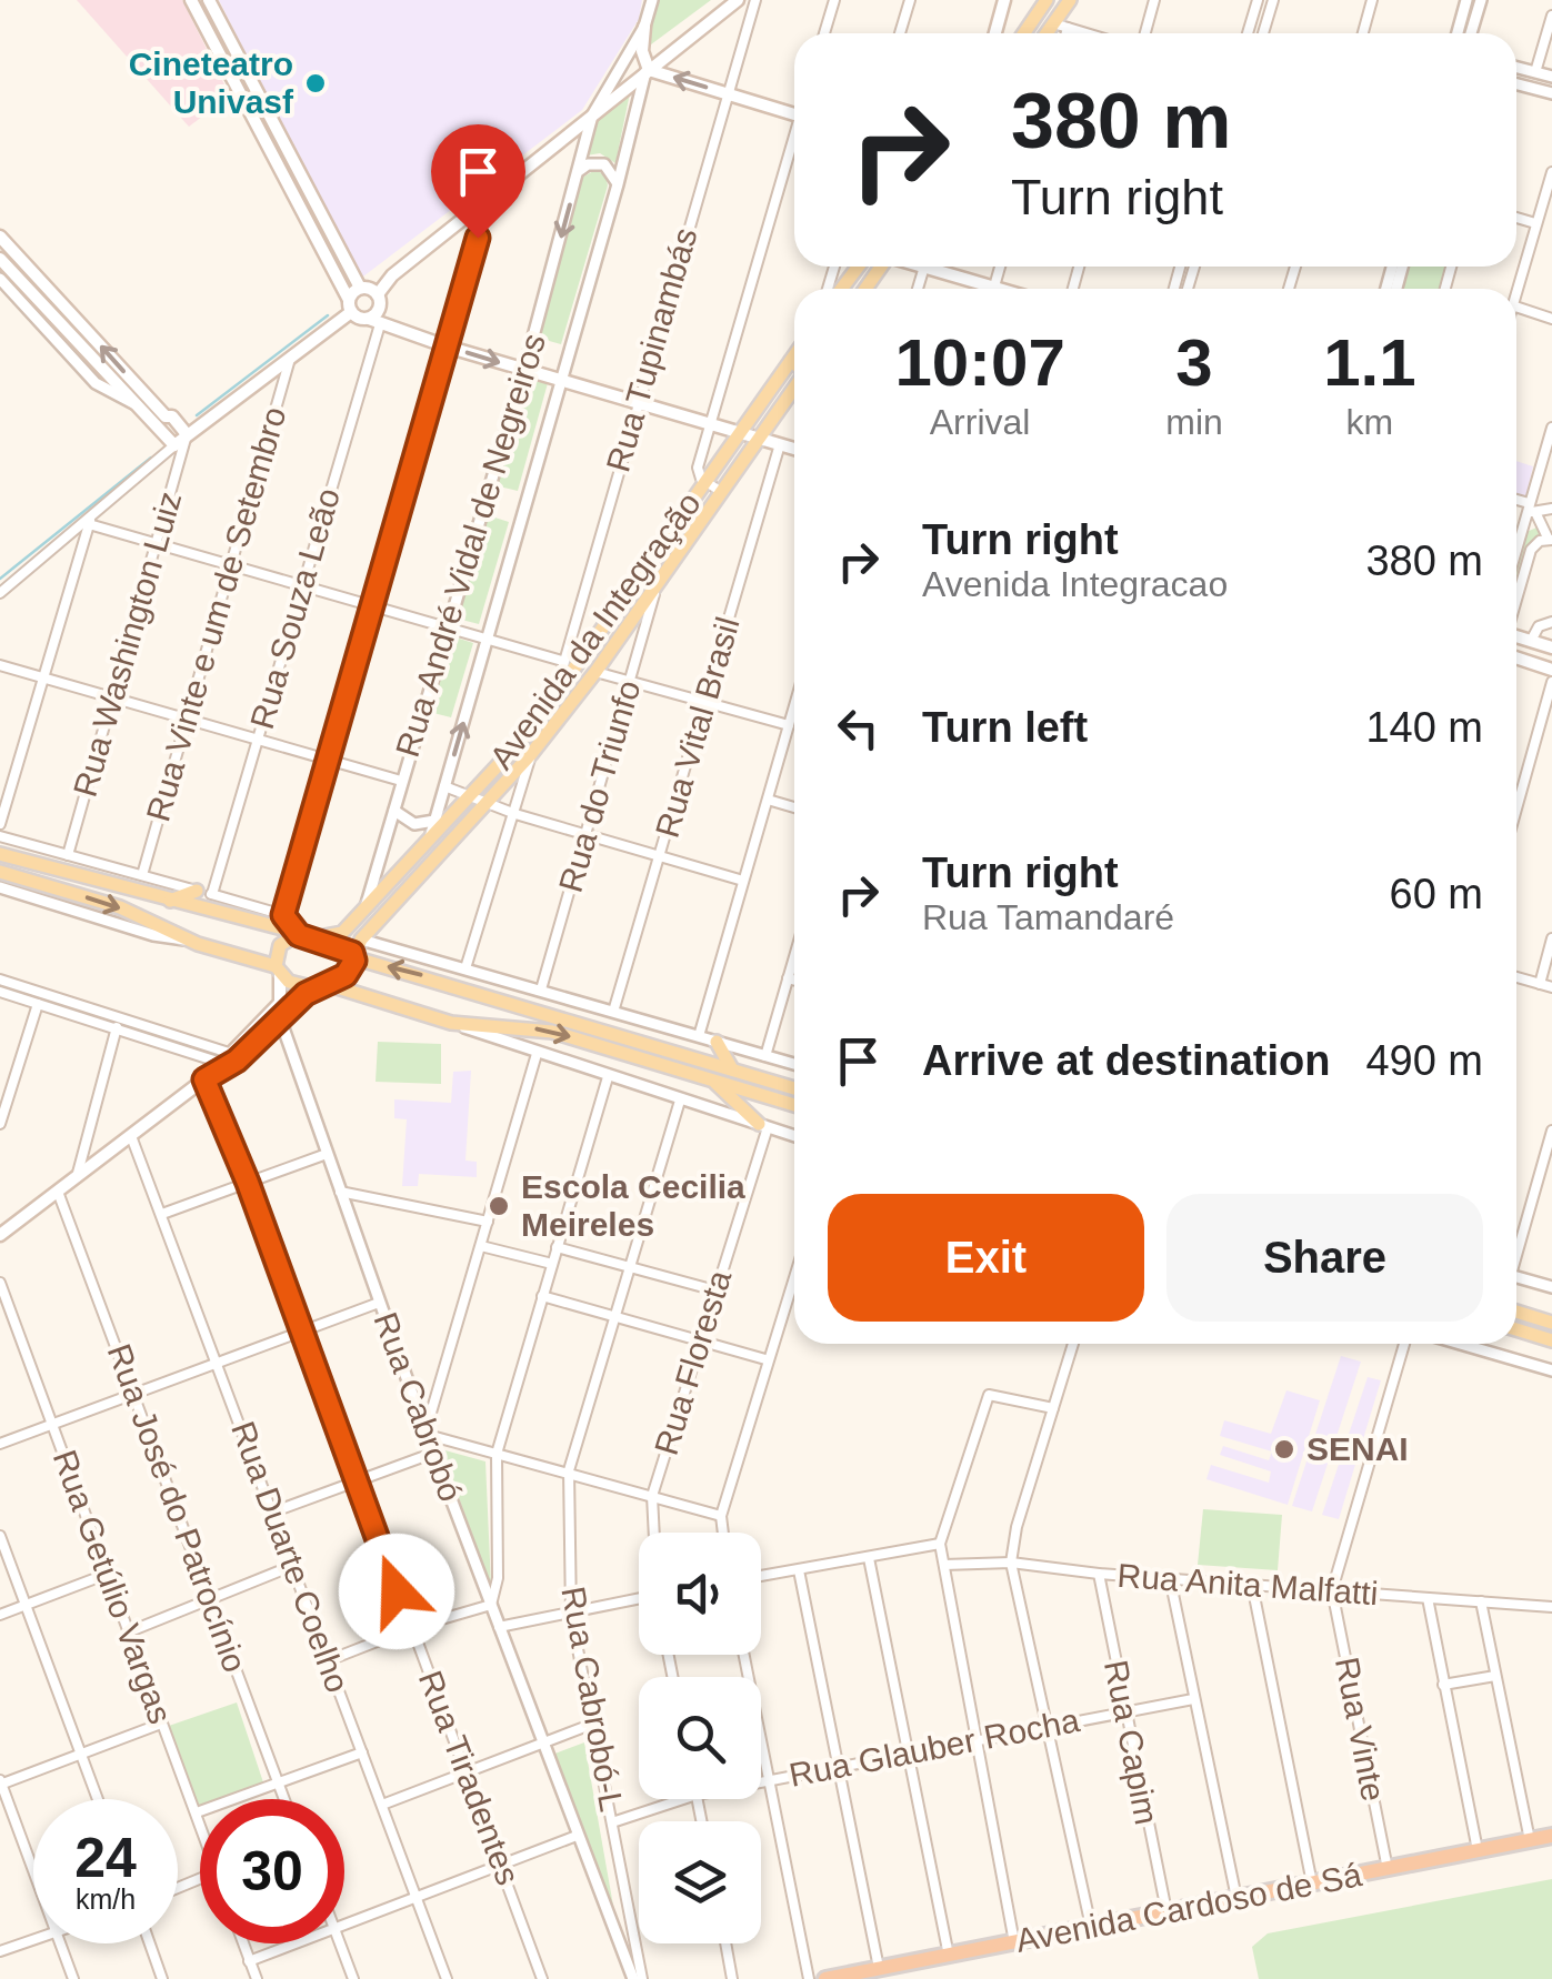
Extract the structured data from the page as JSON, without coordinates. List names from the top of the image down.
{
  "streets": {
    "highway": ["Avenida Cardoso de Sá"],
    "main road": ["Avenida da Integração"],
    "street": [
      "Rua Tupinambás",
      "Rua André Vidal de Negreiros",
      "Rua Souza Leão",
      "Rua Vinte e um de Setembro",
      "Rua Washington Luiz",
      "Rua Vital Brasil",
      "Rua do Triunfo",
      "Rua Floresta",
      "Rua Cabrobó",
      "Rua José do Patrocínio",
      "Rua Duarte Coelho",
      "Rua Anita Malfatti",
      "Rua Getúlio Vargas",
      "Rua Cabrobó-L",
      "Rua Vinte",
      "Rua Capim",
      "Rua Glauber Rocha",
      "Rua Tiradentes"
    ]
  },
  "crossings": [
    ["Rua Tupinambás", "Avenida da Integração"],
    ["Rua André Vidal de Negreiros", "Avenida da Integração"],
    ["Avenida da Integração", "Rua do Triunfo"],
    ["Rua Cabrobó", "Rua Cabrobó-L"],
    ["Rua Anita Malfatti", "Rua Vinte"],
    ["Rua Anita Malfatti", "Rua Capim"],
    ["Rua Cabrobó-L", "Rua Glauber Rocha"],
    ["Rua Vinte", "Avenida Cardoso de Sá"],
    ["Rua Capim", "Rua Glauber Rocha"],
    ["Rua Capim", "Avenida Cardoso de Sá"]
  ],
  "places": ["Cineteatro Univasf", "Escola Cecilia Meireles", "SENAI"],
  "page": {
    "turn": ["380 m", "Turn right"],
    "eta": [
      "10:07",
      "Arrival",
      "3",
      "min",
      "1.1",
      "km"
    ],
    "list": [
      {
        "name": "Turn right",
        "note": "Avenida Integracao",
        "value": "380 m"
      },
      {
        "name": "Turn left",
        "value": "140 m"
      },
      {
        "name": "Turn right",
        "note": "Rua Tamandaré",
        "value": "60 m"
      },
      {
        "name": "Arrive at destination",
        "value": "490 m"
      }
    ],
    "buttons": ["Exit", "Share"],
    "speed": "24 km/h",
    "limit": "30"
  }
}
